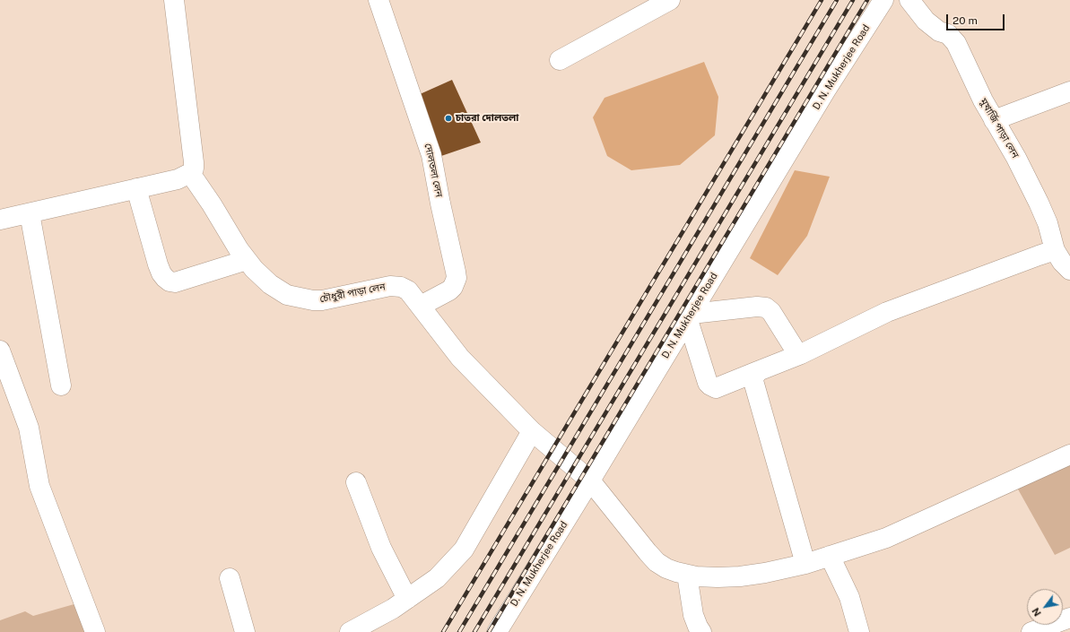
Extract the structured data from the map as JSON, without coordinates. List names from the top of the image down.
{
  "streets": {
    "street": [
      "D. N. Mukherjee Road",
      "মুখার্জি পাড়া লেন",
      "দোলতলা লেন",
      "চৌধুরী পাড়া লেন"
    ]
  },
  "crossings": [
    ["D. N. Mukherjee Road", "চৌধুরী পাড়া লেন"],
    ["দোলতলা লেন", "চৌধুরী পাড়া লেন"]
  ],
  "places": ["চাতরা দোলতলা"],
  "scale_bar": "20 m",
  "north": "bottom left"
}
